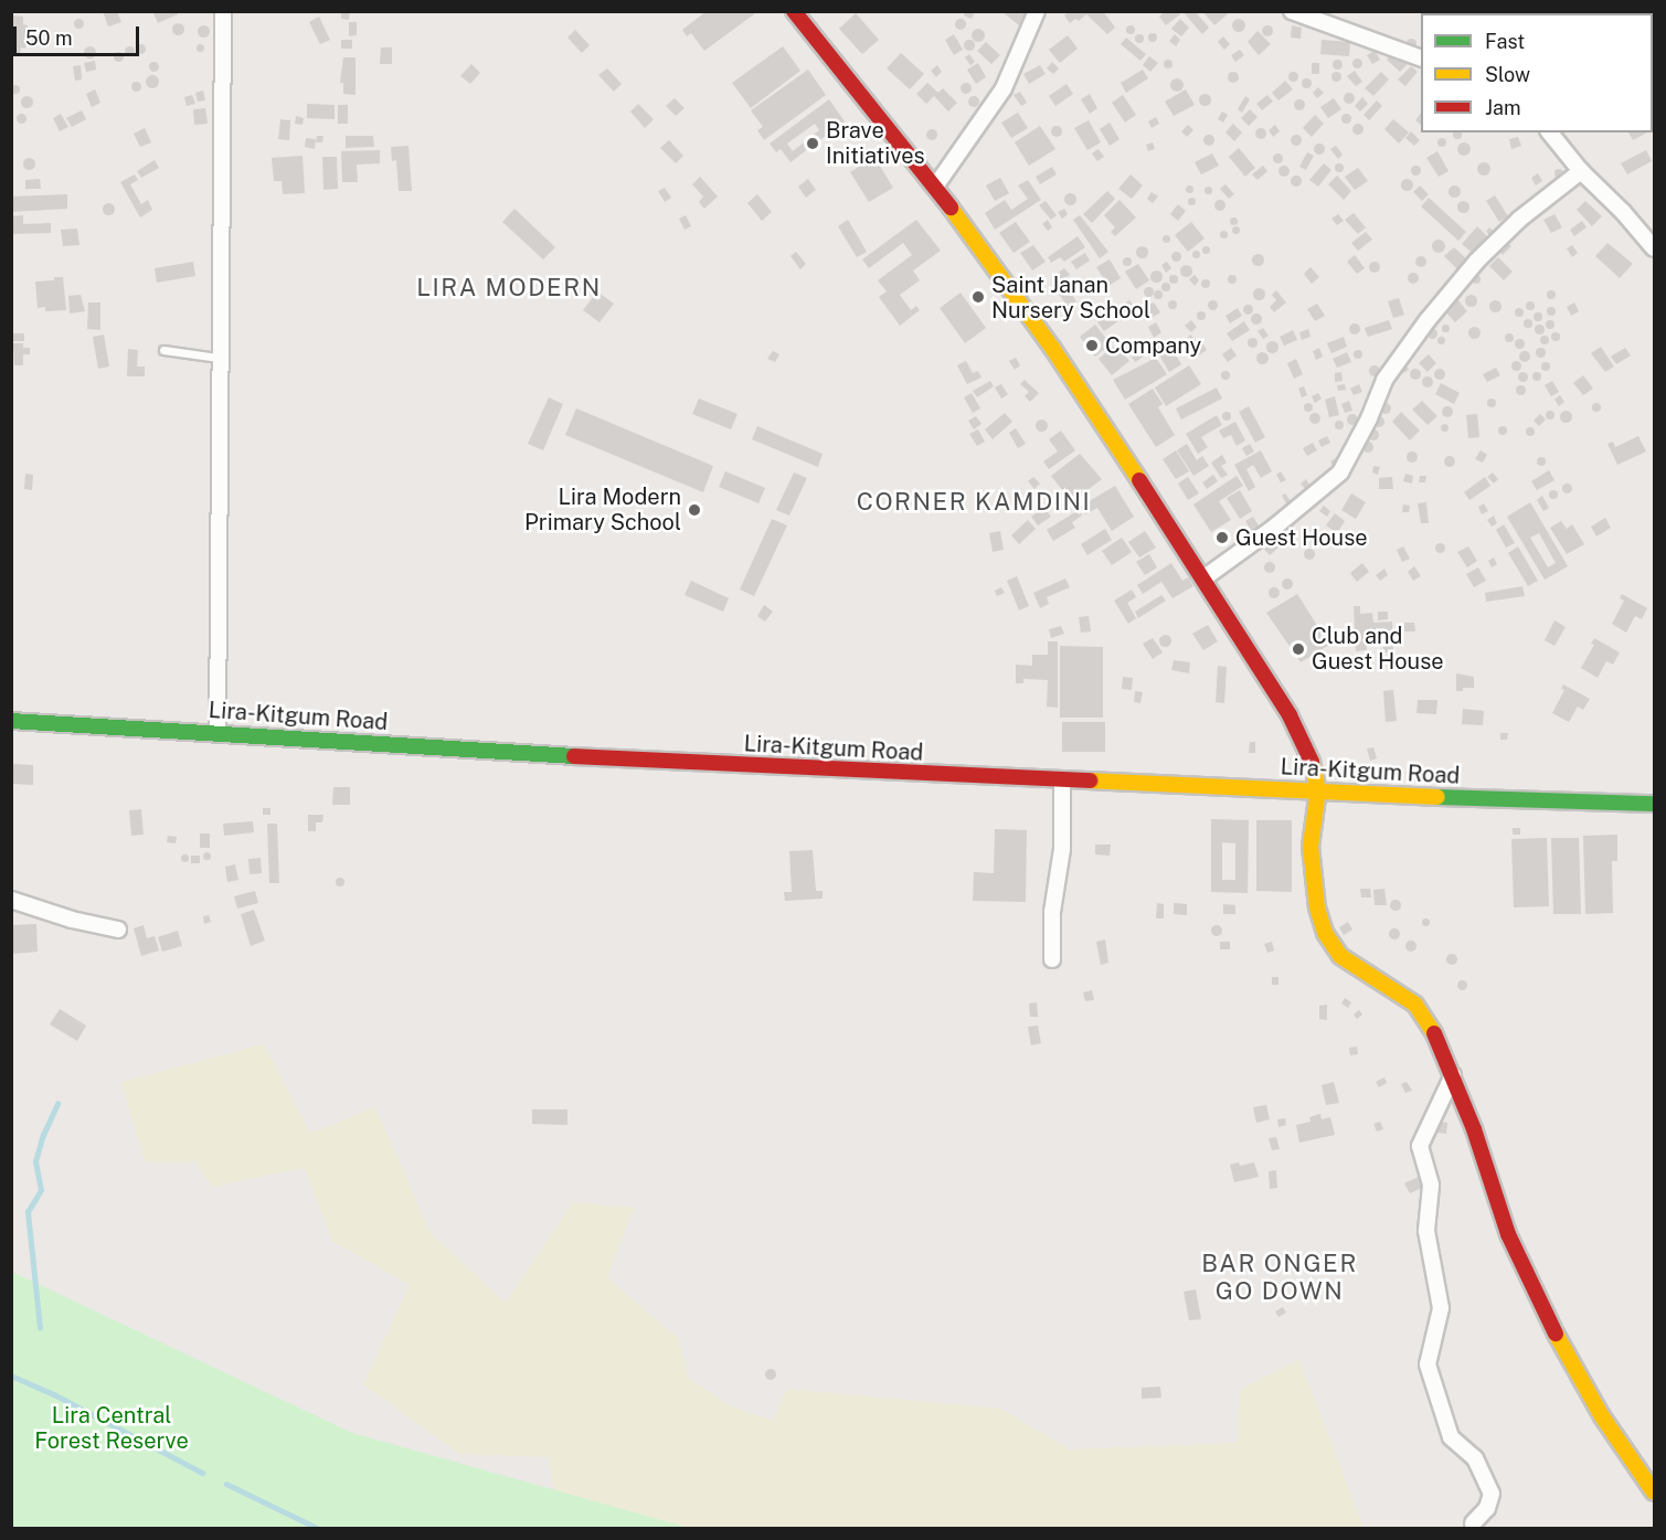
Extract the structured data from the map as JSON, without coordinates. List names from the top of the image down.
{
  "streets": {
    "street": ["Lira-Kitgum Road"]
  },
  "districts": ["LIRA MODERN", "CORNER KAMDINI", "BAR ONGER GO DOWN"],
  "parks": ["Lira Central Forest Reserve"],
  "places": [
    "Brave Initiatives",
    "Saint Janan Nursery School",
    "Company",
    "Lira Modern Primary School",
    "Guest House",
    "Club and Guest House"
  ],
  "legend": ["Fast", "Slow", "Jam"],
  "scale_bar": "50 m"
}
